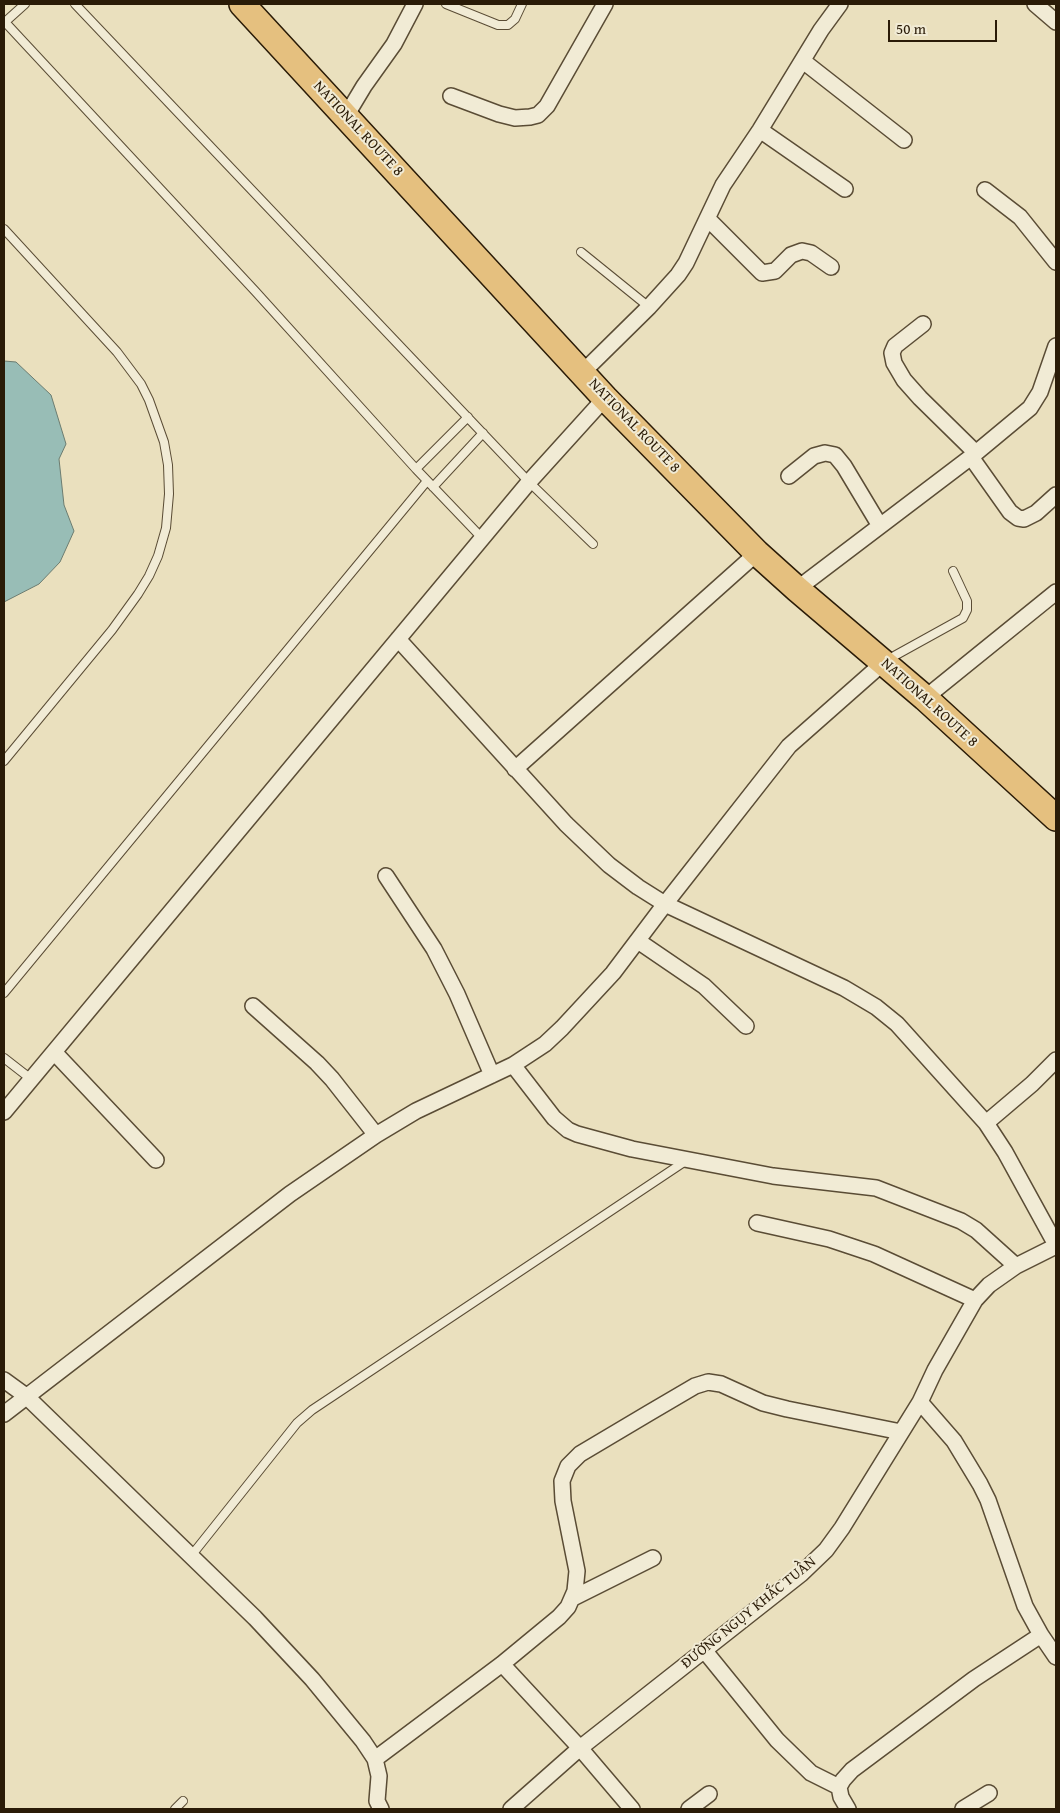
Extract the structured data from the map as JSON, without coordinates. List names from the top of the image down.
{
  "streets": {
    "highway": ["NATIONAL ROUTE 8"],
    "street": ["ĐƯỜNG NGỤY KHẮC TUẦN"]
  },
  "scale_bar": "50 m"
}
